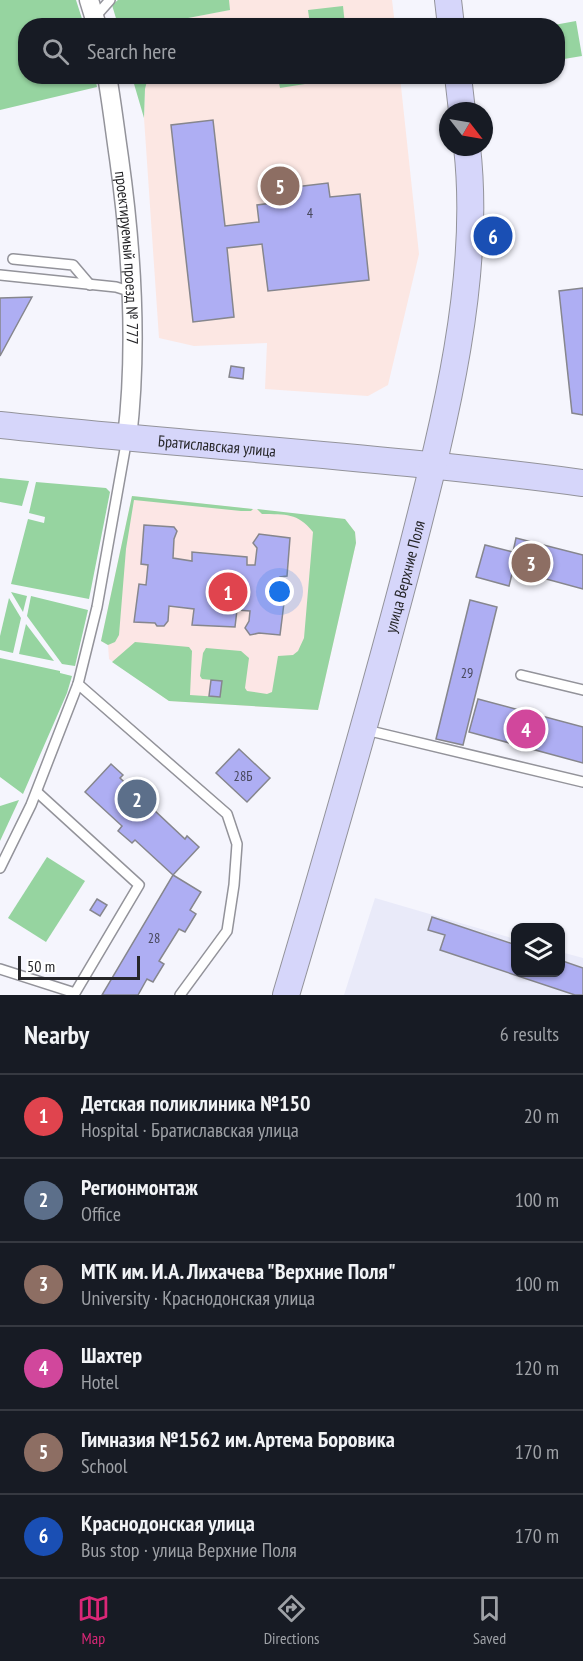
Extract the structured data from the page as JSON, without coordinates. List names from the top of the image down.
{
  "streets": {
    "main road": ["Братиславская улица", "улица Верхние Поля"],
    "street": ["проектируемый проезд № 777"]
  },
  "crossings": [
    ["проектируемый проезд № 777", "Братиславская улица"],
    ["Братиславская улица", "улица Верхние Поля"]
  ],
  "house_numbers": [
    "4",
    "29",
    "28Б",
    "28"
  ],
  "scale_bar": "50 m",
  "north": "bottom right",
  "page": {
    "search": "Search here",
    "pins": [
      "5",
      "6",
      "3",
      "1",
      "4",
      "2"
    ],
    "scale": "50 m",
    "heading": ["Nearby", "6 results"],
    "list": [
      {
        "mark": "1",
        "name": "Детская поликлиника №150",
        "note": "Hospital · Братиславская улица",
        "value": "20 m"
      },
      {
        "mark": "2",
        "name": "Регионмонтаж",
        "note": "Office",
        "value": "100 m"
      },
      {
        "mark": "3",
        "name": "МТК им. И.А. Лихачева \"Верхние Поля\"",
        "note": "University · Краснодонская улица",
        "value": "100 m"
      },
      {
        "mark": "4",
        "name": "Шахтер",
        "note": "Hotel",
        "value": "120 m"
      },
      {
        "mark": "5",
        "name": "Гимназия №1562 им. Артема Боровика",
        "note": "School",
        "value": "170 m"
      },
      {
        "mark": "6",
        "name": "Краснодонская улица",
        "note": "Bus stop · улица Верхние Поля",
        "value": "170 m"
      }
    ],
    "nav": ["Map", "Directions", "Saved"]
  }
}
